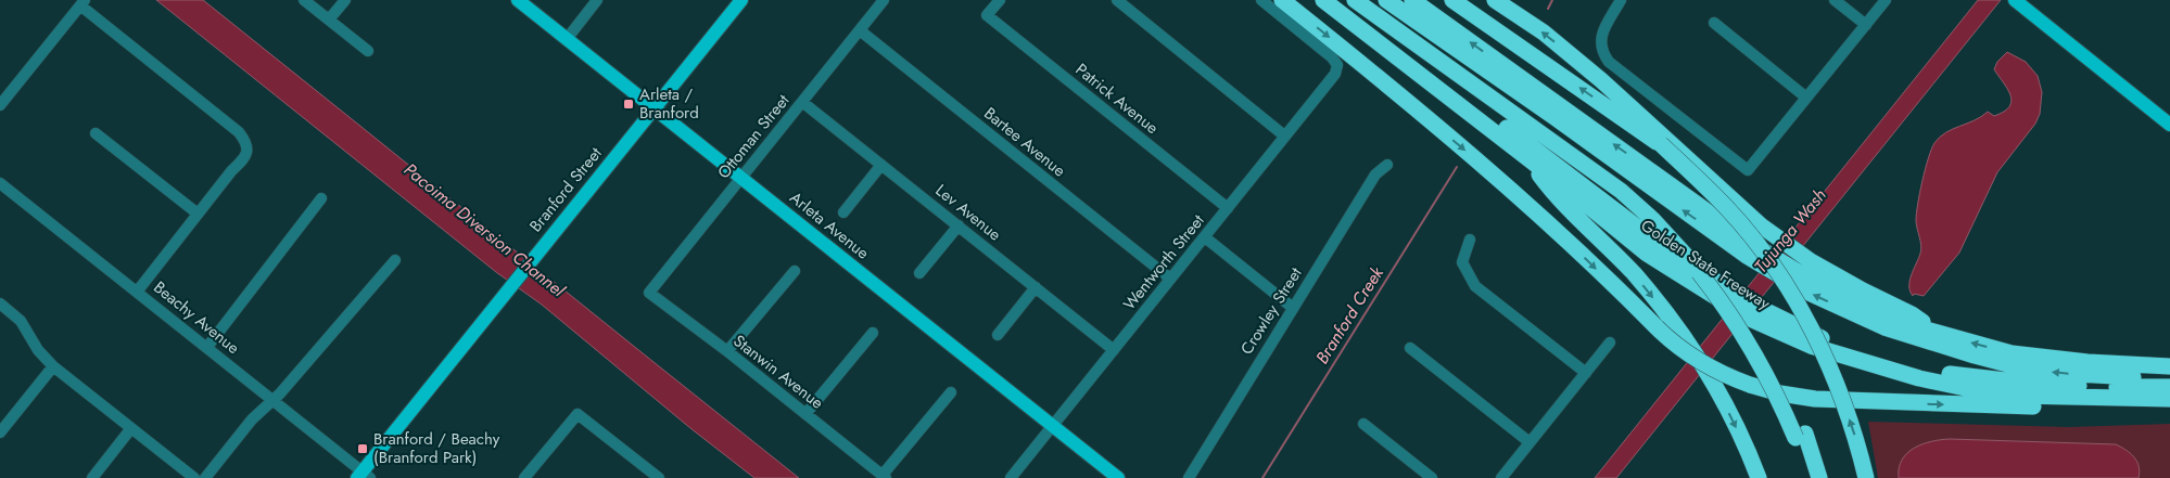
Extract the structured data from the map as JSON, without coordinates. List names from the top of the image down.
{
  "streets": {
    "highway": ["Golden State Freeway"],
    "main road": ["Branford Street", "Arleta Avenue"],
    "street": [
      "Patrick Avenue",
      "Ottoman Street",
      "Bartee Avenue",
      "Lev Avenue",
      "Wentworth Street",
      "Crowley Street",
      "Beachy Avenue",
      "Stanwin Avenue"
    ]
  },
  "crossings": [
    ["Patrick Avenue", "Wentworth Street"],
    ["Ottoman Street", "Bartee Avenue"],
    ["Ottoman Street", "Lev Avenue"],
    ["Ottoman Street", "Arleta Avenue"],
    ["Ottoman Street", "Stanwin Avenue"],
    ["Bartee Avenue", "Wentworth Street"],
    ["Branford Street", "Arleta Avenue"],
    ["Branford Street", "Beachy Avenue"],
    ["Lev Avenue", "Wentworth Street"],
    ["Arleta Avenue", "Wentworth Street"]
  ],
  "water": ["Pacoima Diversion Channel", "Tujunga Wash", "Branford Creek"],
  "places": {
    "transit": ["Arleta / Branford", "Branford / Beachy (Branford Park)"]
  }
}
